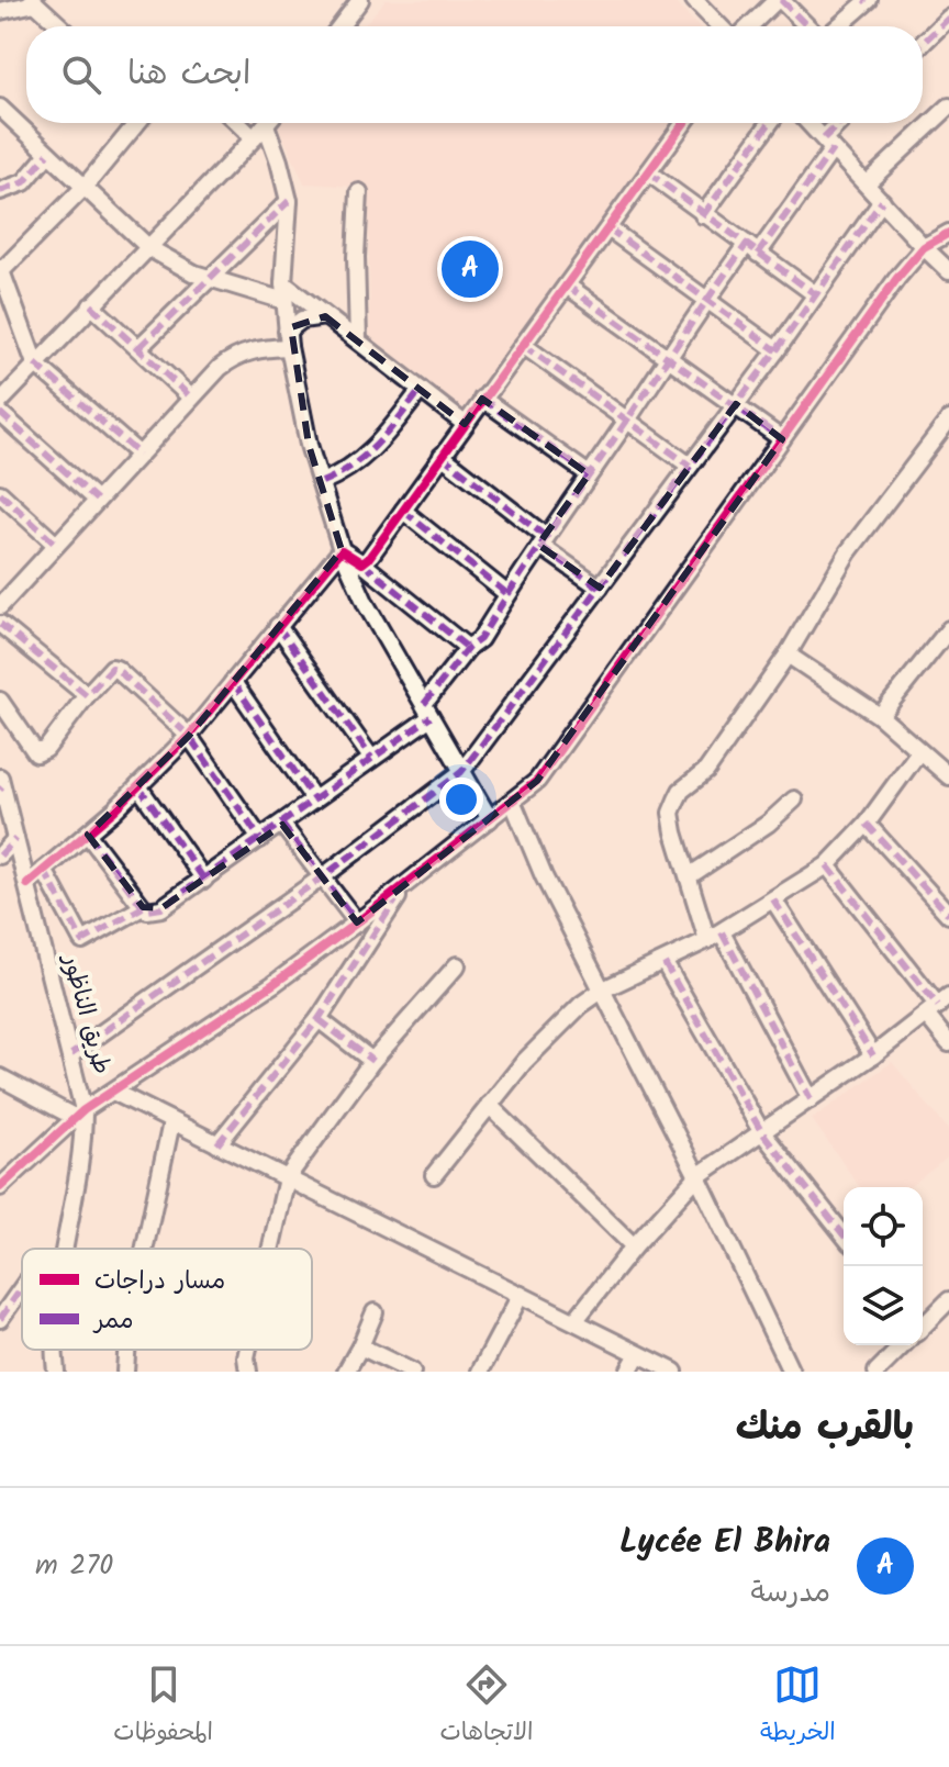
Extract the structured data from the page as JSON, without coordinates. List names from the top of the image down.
{
  "streets": {
    "street": ["طريق الناظور"]
  },
  "legend": ["مسار دراجات", "ممر"],
  "page": {
    "search": "ابحث هنا",
    "pins": "A",
    "heading": "بالقرب منك",
    "list": [
      {
        "mark": "A",
        "name": "Lycée El Bhira",
        "note": "مدرسة",
        "value": "270 m"
      }
    ],
    "nav": ["الخريطة", "الاتجاهات", "المحفوظات"]
  }
}
